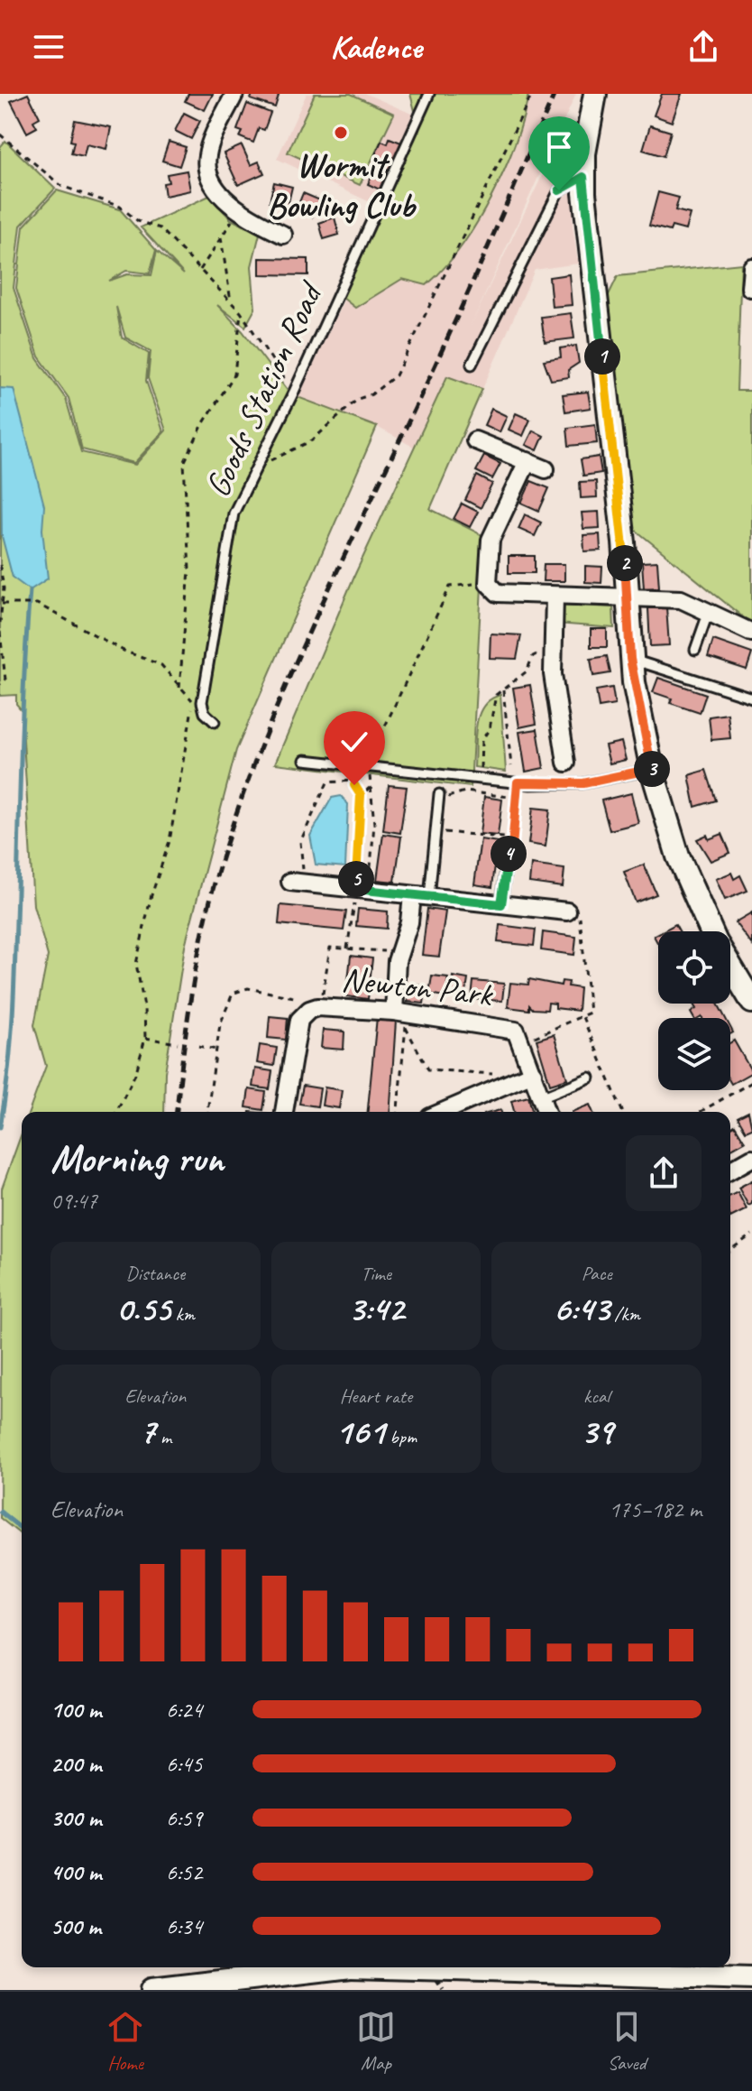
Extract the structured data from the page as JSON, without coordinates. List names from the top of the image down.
{
  "streets": {
    "street": ["Newton Park"],
    "lane": ["Goods Station Road"]
  },
  "places": ["Wormit Bowling Club"],
  "page": {
    "header": "Kadence",
    "pins": [
      "1",
      "2",
      "3",
      "4",
      "5"
    ],
    "heading": ["Morning run", "09:47"],
    "stats": [
      ["Distance", "0.55 km"],
      ["Time", "3:42"],
      ["Pace", "6:43 /km"],
      ["Elevation", "7 m"],
      ["Heart rate", "161 bpm"],
      ["kcal", "39"]
    ],
    "chart": ["Elevation", "175–182 m"],
    "list": [
      {
        "name": "100 m",
        "note": "6:24"
      },
      {
        "name": "200 m",
        "note": "6:45"
      },
      {
        "name": "300 m",
        "note": "6:59"
      },
      {
        "name": "400 m",
        "note": "6:52"
      },
      {
        "name": "500 m",
        "note": "6:34"
      }
    ],
    "tabs": ["Home", "Map", "Saved"]
  }
}
